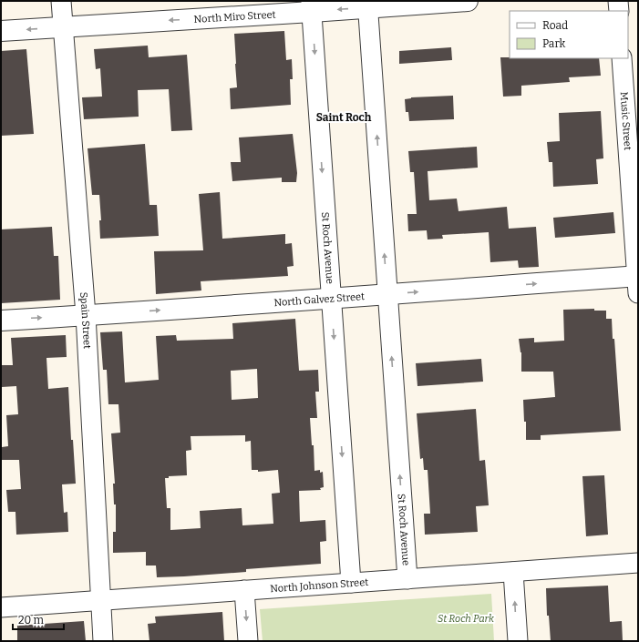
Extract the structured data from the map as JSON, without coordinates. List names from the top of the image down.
{
  "streets": {
    "street": [
      "North Miro Street",
      "Music Street",
      "St Roch Avenue",
      "North Galvez Street",
      "Spain Street",
      "North Johnson Street"
    ]
  },
  "crossings": [
    ["North Miro Street", "St Roch Avenue"],
    ["North Miro Street", "Spain Street"],
    ["Music Street", "North Galvez Street"],
    ["St Roch Avenue", "North Galvez Street"],
    ["St Roch Avenue", "North Johnson Street"],
    ["North Galvez Street", "Spain Street"],
    ["Spain Street", "North Johnson Street"]
  ],
  "one_way": ["North Miro Street", "North Galvez Street"],
  "districts": ["Saint Roch"],
  "parks": ["St Roch Park"],
  "legend": ["Road", "Park"],
  "scale_bar": "20 m"
}
